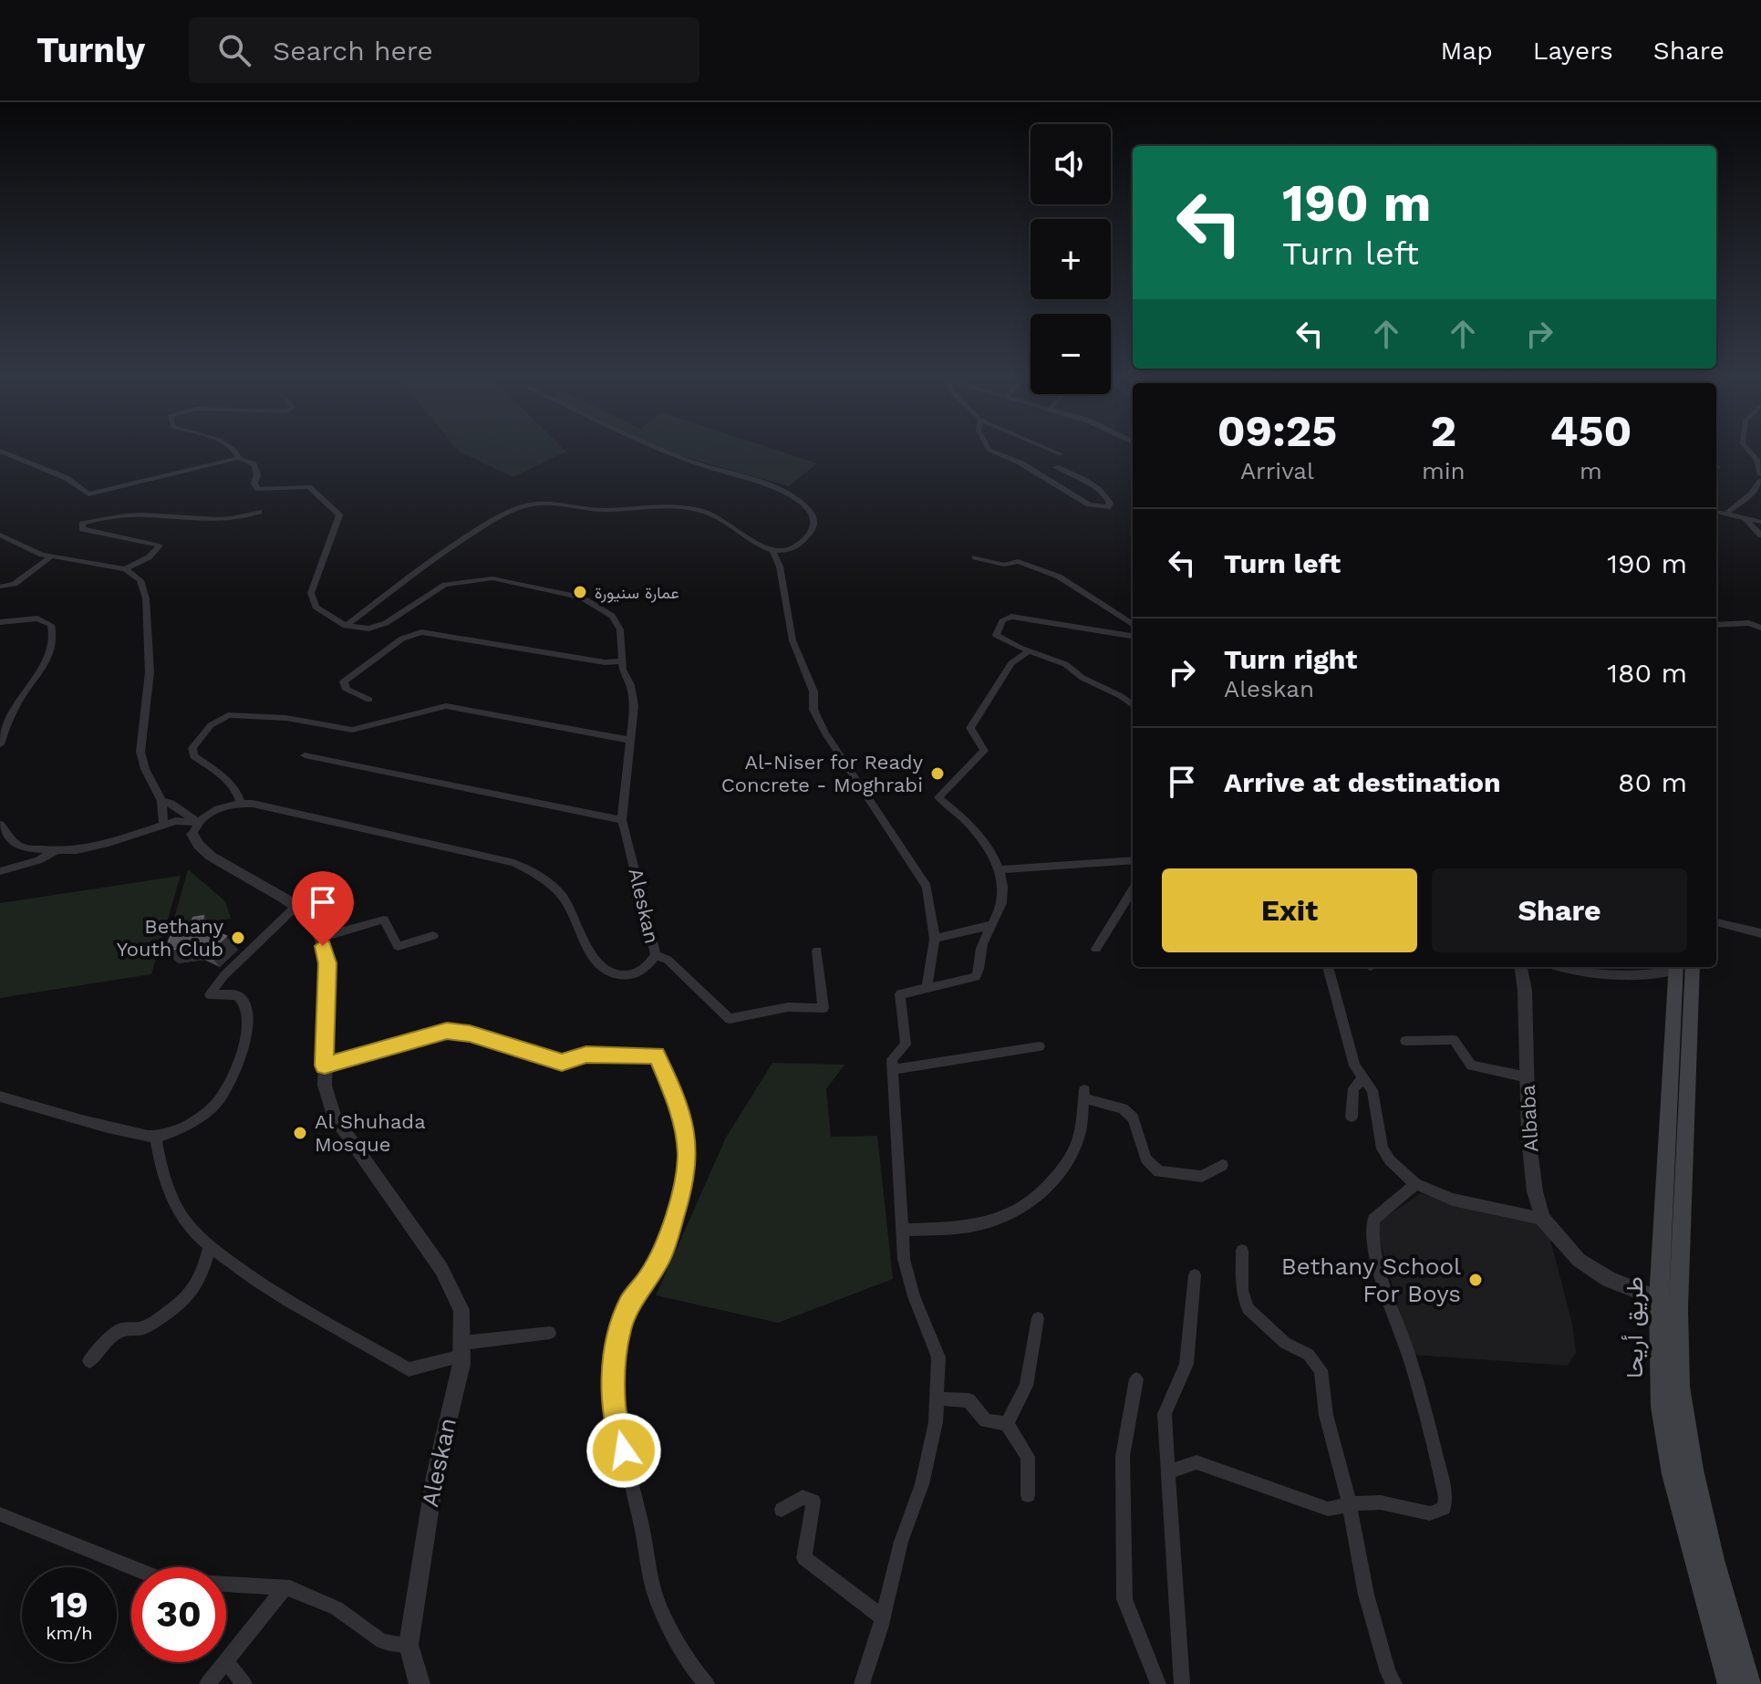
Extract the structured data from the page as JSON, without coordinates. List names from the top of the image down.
{
  "streets": {
    "main road": ["طريق أريحا"],
    "street": ["Aleskan", "Albaba"]
  },
  "crossings": [
    ["Albaba", "طريق أريحا"]
  ],
  "places": [
    "عمارة سنيورة",
    "Al-Niser for Ready Concrete - Moghrabi",
    "Bethany Youth Club",
    "Al Shuhada Mosque",
    "Bethany School For Boys"
  ],
  "page": {
    "header": "Turnly",
    "search": "Search here",
    "nav": ["Map", "Layers", "Share"],
    "map_buttons": ["+", "−"],
    "turn": ["190 m", "Turn left"],
    "eta": [
      "09:25",
      "Arrival",
      "2",
      "min",
      "450",
      "m"
    ],
    "list": [
      {
        "name": "Turn left",
        "value": "190 m"
      },
      {
        "name": "Turn right",
        "note": "Aleskan",
        "value": "180 m"
      },
      {
        "name": "Arrive at destination",
        "value": "80 m"
      }
    ],
    "buttons": ["Exit", "Share"],
    "speed": "19 km/h",
    "limit": "30"
  }
}
